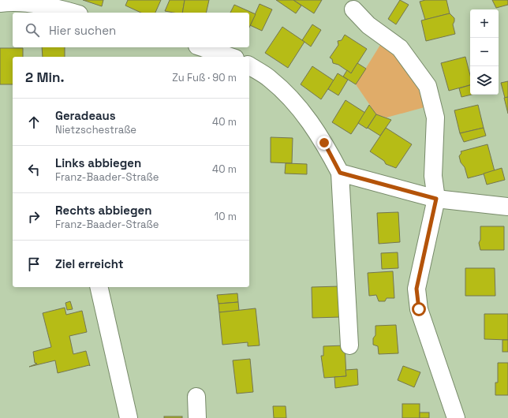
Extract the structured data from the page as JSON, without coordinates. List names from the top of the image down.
{
  "page": {
    "map_buttons": ["+", "−"],
    "search": "Hier suchen",
    "heading": ["2 Min.", "Zu Fuß · 90 m"],
    "list": [
      ["Geradeaus", "Nietzschestraße", "40 m"],
      ["Links abbiegen", "Franz-Baader-Straße", "40 m"],
      ["Rechts abbiegen", "Franz-Baader-Straße", "10 m"],
      "Ziel erreicht"
    ]
  }
}
